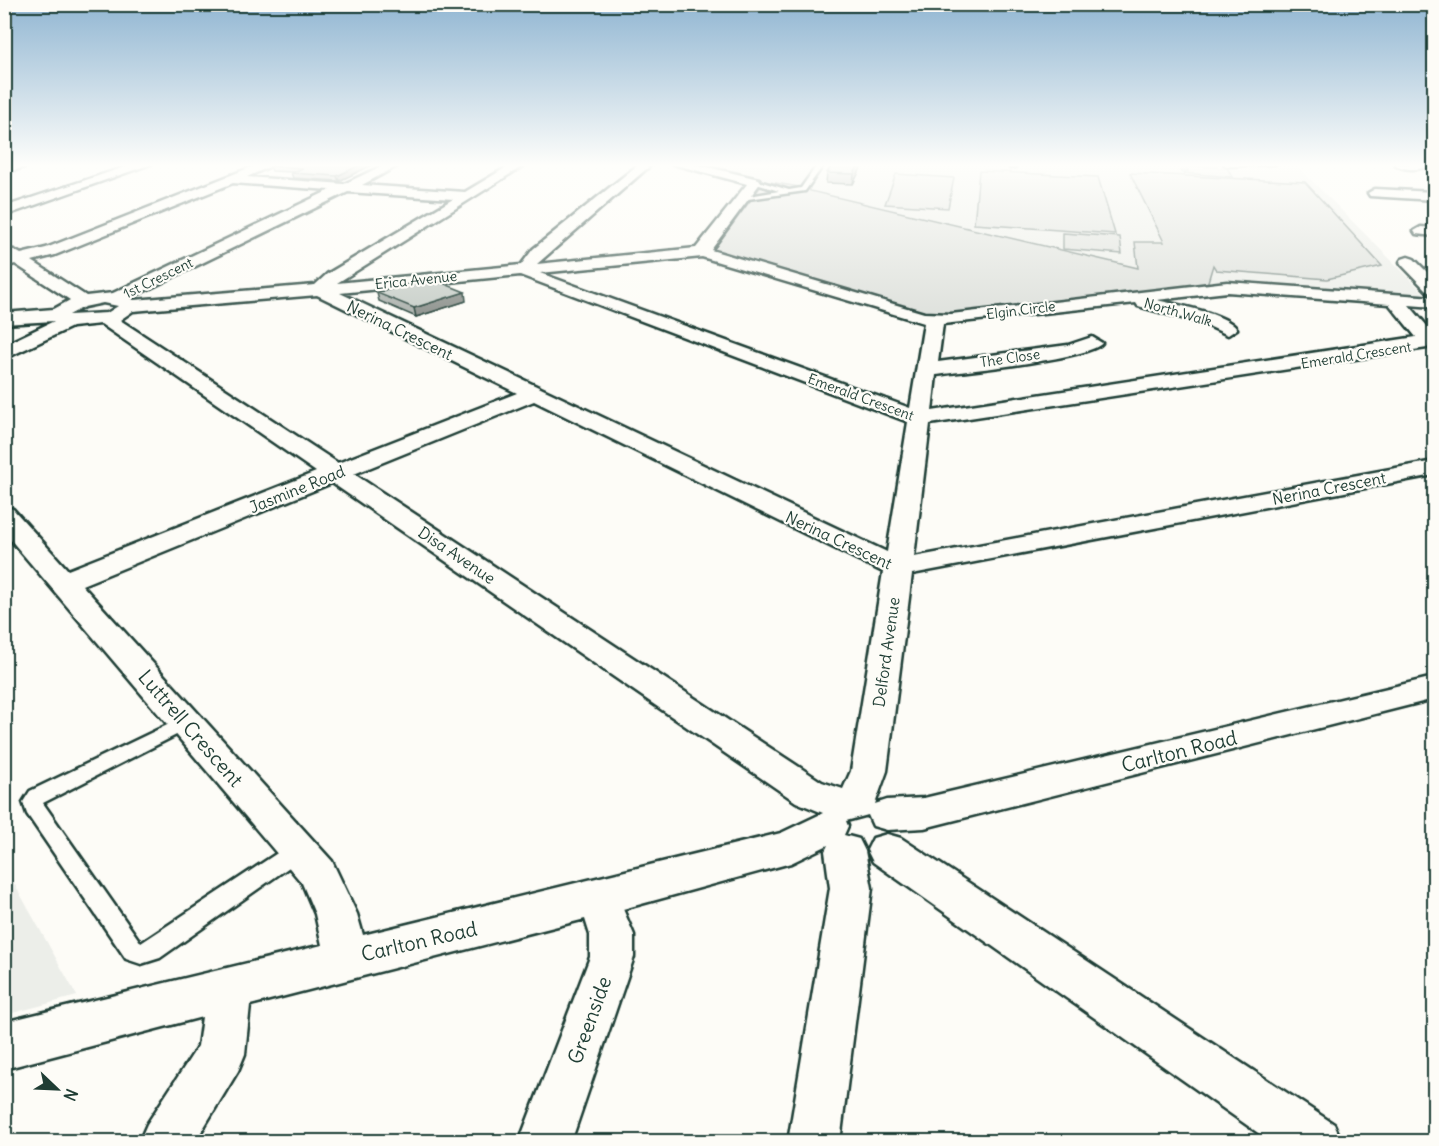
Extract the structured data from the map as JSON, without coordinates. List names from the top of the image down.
{
  "streets": {
    "street": [
      "1st Crescent",
      "Erica Avenue",
      "Elgin Circle",
      "North Walk",
      "Nerina Crescent",
      "Emerald Crescent",
      "The Close",
      "Jasmine Road",
      "Disa Avenue",
      "Delford Avenue",
      "Luttrell Crescent",
      "Carlton Road",
      "Greenside"
    ]
  },
  "crossings": [
    ["1st Crescent", "Erica Avenue"],
    ["1st Crescent", "Disa Avenue"],
    ["Erica Avenue", "Elgin Circle"],
    ["Erica Avenue", "Nerina Crescent"],
    ["Erica Avenue", "Emerald Crescent"],
    ["Erica Avenue", "Disa Avenue"],
    ["Elgin Circle", "North Walk"],
    ["Elgin Circle", "Emerald Crescent"],
    ["Elgin Circle", "Delford Avenue"],
    ["Nerina Crescent", "Jasmine Road"],
    ["Nerina Crescent", "Delford Avenue"],
    ["Emerald Crescent", "Delford Avenue"],
    ["The Close", "Delford Avenue"],
    ["Jasmine Road", "Disa Avenue"],
    ["Jasmine Road", "Luttrell Crescent"],
    ["Disa Avenue", "Delford Avenue"],
    ["Disa Avenue", "Carlton Road"],
    ["Delford Avenue", "Carlton Road"],
    ["Luttrell Crescent", "Carlton Road"],
    ["Carlton Road", "Greenside"]
  ],
  "north": "bottom right"
}
